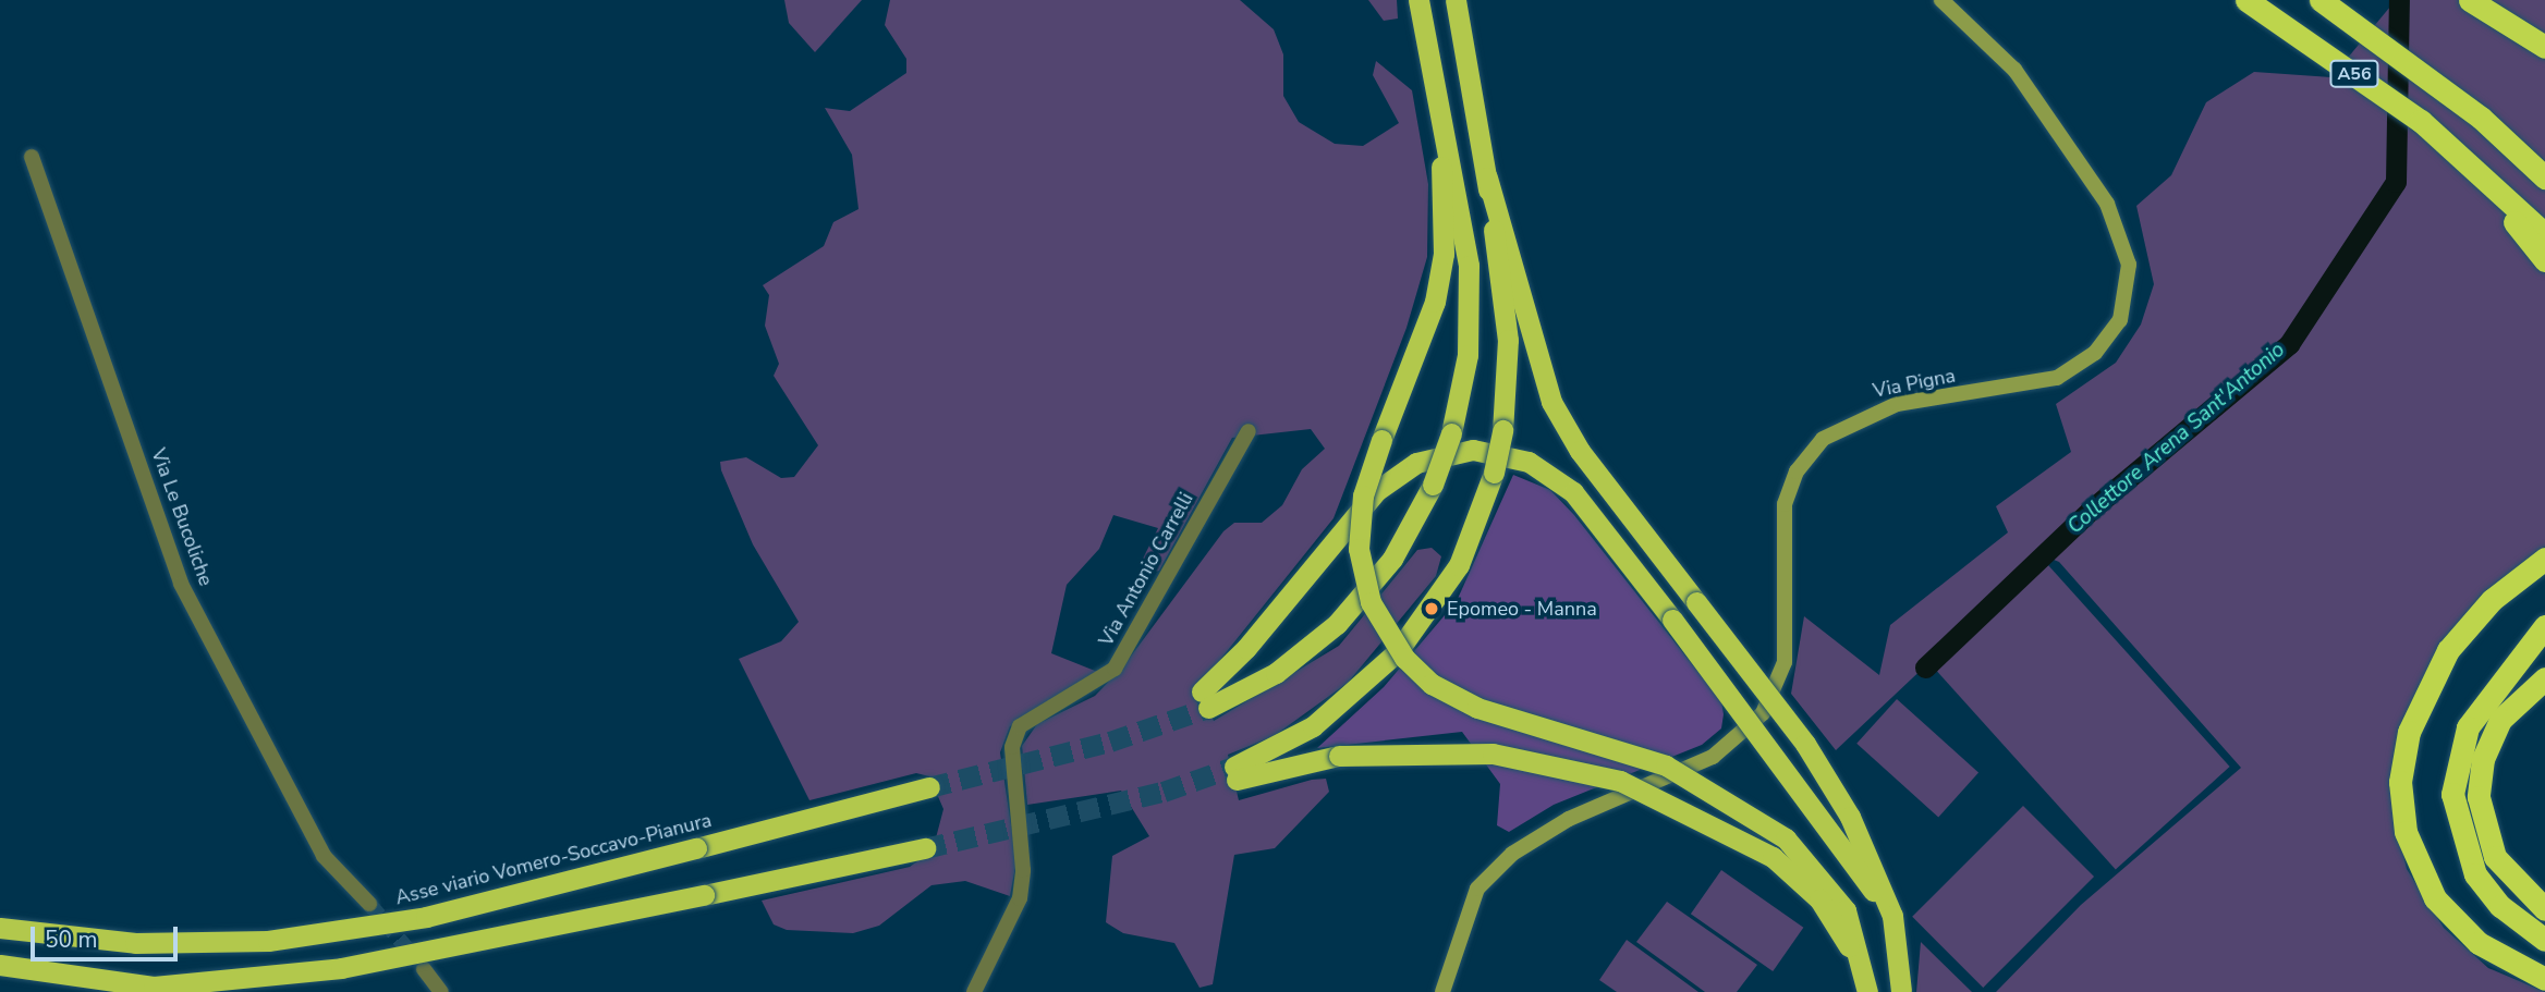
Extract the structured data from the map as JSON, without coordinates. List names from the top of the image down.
{
  "streets": {
    "highway": ["A56", "Asse viario Vomero-Soccavo-Pianura"],
    "main road": ["Via Pigna"],
    "street": ["Via Le Bucoliche", "Via Antonio Carrelli"]
  },
  "water": ["Collettore Arena Sant'Antonio"],
  "places": ["Epomeo - Manna"],
  "scale_bar": "50 m"
}
